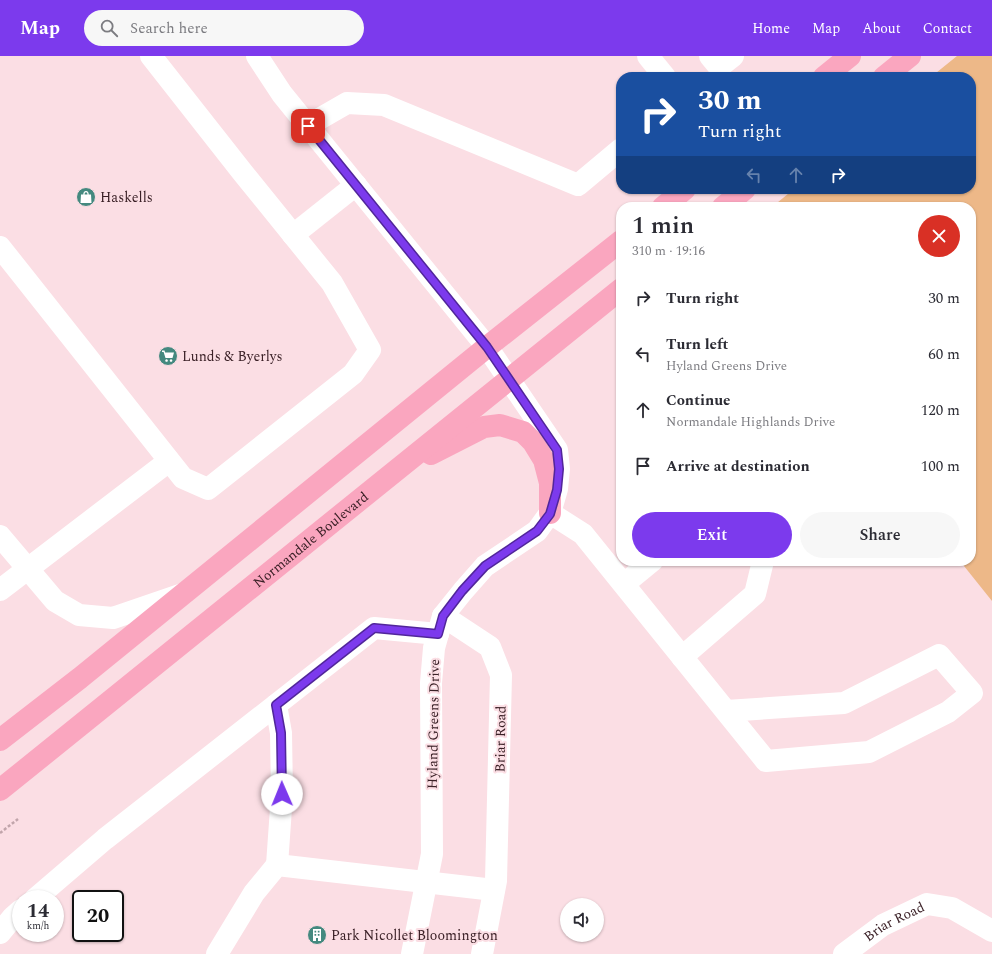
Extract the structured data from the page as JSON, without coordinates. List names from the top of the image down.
{
  "streets": {
    "main road": ["Normandale Boulevard"],
    "street": ["Hyland Greens Drive", "Briar Road"]
  },
  "crossings": [
    ["Normandale Boulevard", "Hyland Greens Drive"],
    ["Hyland Greens Drive", "Briar Road"]
  ],
  "places": {
    "shop": ["Haskells"],
    "supermarket": ["Lunds & Byerlys"],
    "building": ["Park Nicollet Bloomington"]
  },
  "page": {
    "header": "Map",
    "search": "Search here",
    "nav": [
      "Home",
      "Map",
      "About",
      "Contact"
    ],
    "turn": ["30 m", "Turn right"],
    "heading": ["1 min", "310 m · 19:16"],
    "list": [
      {
        "name": "Turn right",
        "value": "30 m"
      },
      {
        "name": "Turn left",
        "note": "Hyland Greens Drive",
        "value": "60 m"
      },
      {
        "name": "Continue",
        "note": "Normandale Highlands Drive",
        "value": "120 m"
      },
      {
        "name": "Arrive at destination",
        "value": "100 m"
      }
    ],
    "buttons": ["Exit", "Share"],
    "speed": "14 km/h",
    "limit": "20"
  }
}
